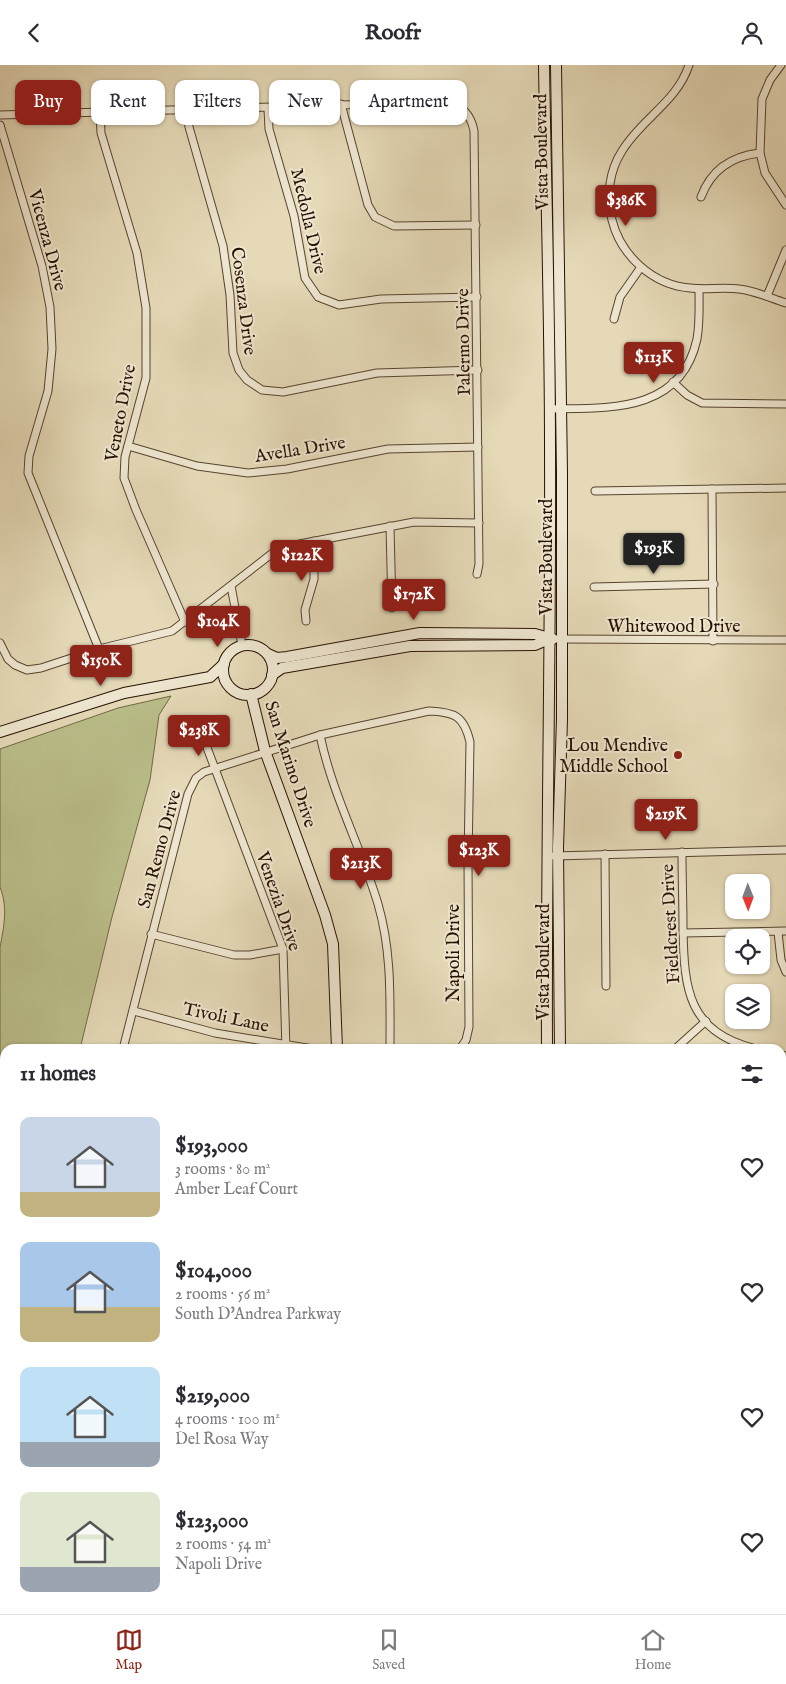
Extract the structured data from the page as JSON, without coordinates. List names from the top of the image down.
{
  "streets": {
    "main road": ["Vista Boulevard", "San Marino Drive"],
    "street": [
      "Medolla Drive",
      "Vicenza Drive",
      "Cosenza Drive",
      "Palermo Drive",
      "Veneto Drive",
      "Avella Drive",
      "Whitewood Drive",
      "San Remo Drive",
      "Venezia Drive",
      "Fieldcrest Drive",
      "Napoli Drive",
      "Tivoli Lane"
    ]
  },
  "crossings": [
    ["Vista Boulevard", "Whitewood Drive"],
    ["Medolla Drive", "Palermo Drive"],
    ["Cosenza Drive", "Palermo Drive"],
    ["Palermo Drive", "Avella Drive"],
    ["Veneto Drive", "Avella Drive"],
    ["San Marino Drive", "San Remo Drive"],
    ["San Remo Drive", "Venezia Drive"],
    ["San Remo Drive", "Napoli Drive"],
    ["San Remo Drive", "Tivoli Lane"]
  ],
  "places": ["Lou Mendive Middle School"],
  "north": "bottom",
  "page": {
    "header": "Roofr",
    "chip": [
      "Buy",
      "Rent",
      "Filters",
      "New",
      "Apartment"
    ],
    "price": [
      "$386K",
      "$113K",
      "$193K",
      "$122K",
      "$172K",
      "$104K",
      "$150K",
      "$238K",
      "$219K",
      "$123K",
      "$213K"
    ],
    "heading": "11 homes",
    "list": [
      {
        "name": "$193,000",
        "note": "3 rooms · 80 m² · Amber Leaf Court"
      },
      {
        "name": "$104,000",
        "note": "2 rooms · 56 m² · South D'Andrea Parkway"
      },
      {
        "name": "$219,000",
        "note": "4 rooms · 100 m² · Del Rosa Way"
      },
      {
        "name": "$123,000",
        "note": "2 rooms · 54 m² · Napoli Drive"
      }
    ],
    "tabs": ["Map", "Saved", "Home"]
  }
}
